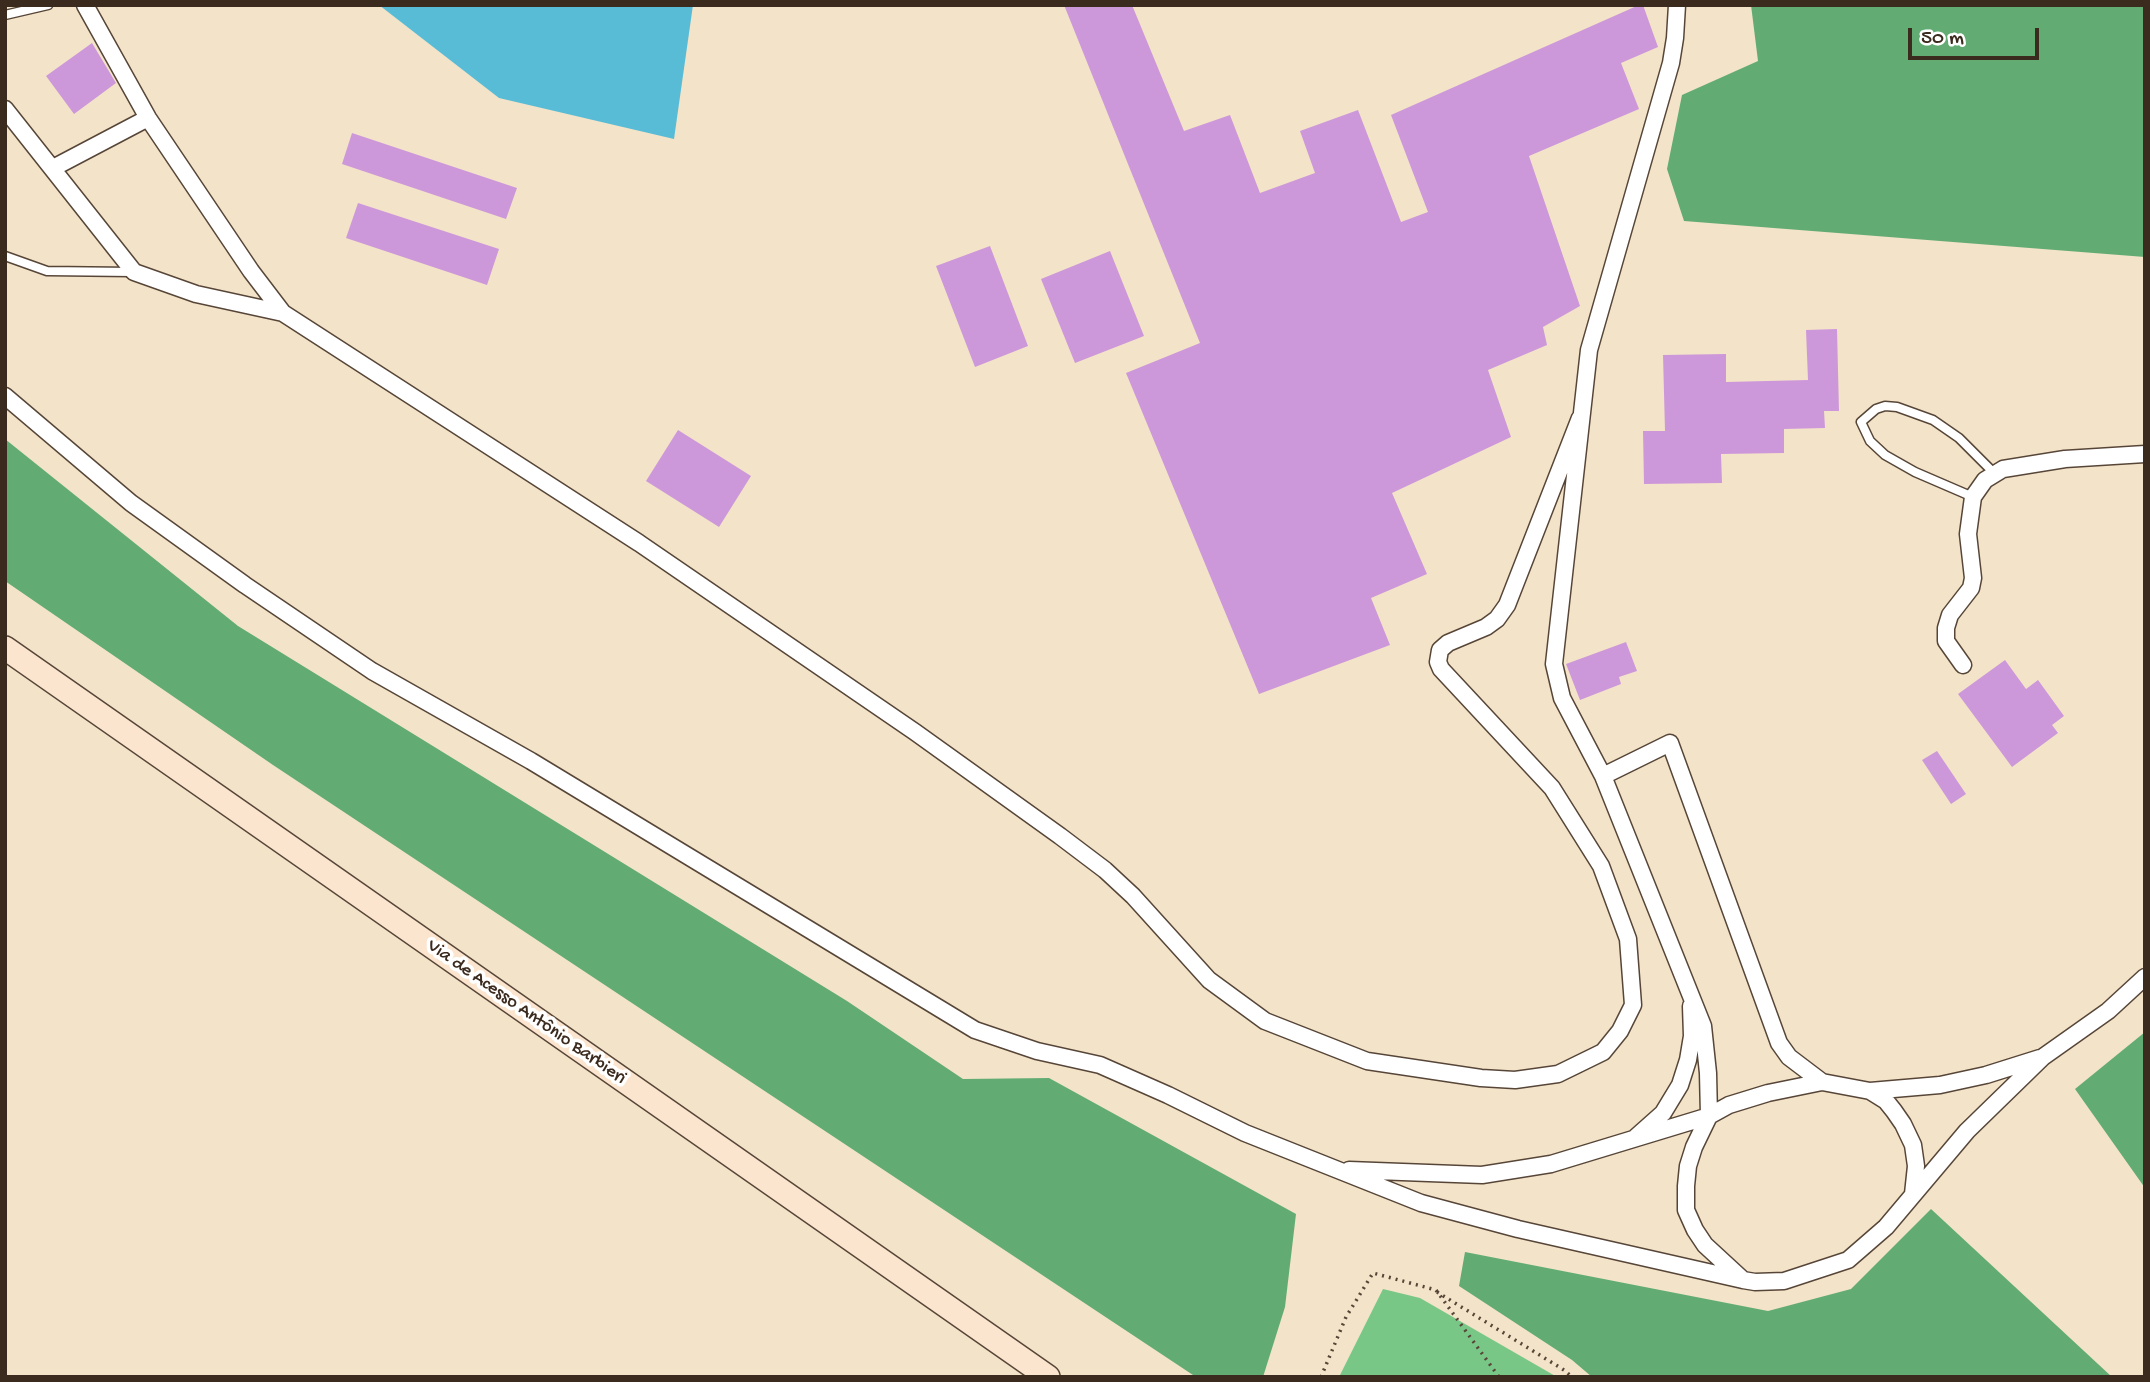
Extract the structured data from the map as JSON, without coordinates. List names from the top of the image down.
{
  "streets": {
    "main road": ["Via de Acesso Antônio Barbieri"]
  },
  "scale_bar": "50 m"
}
